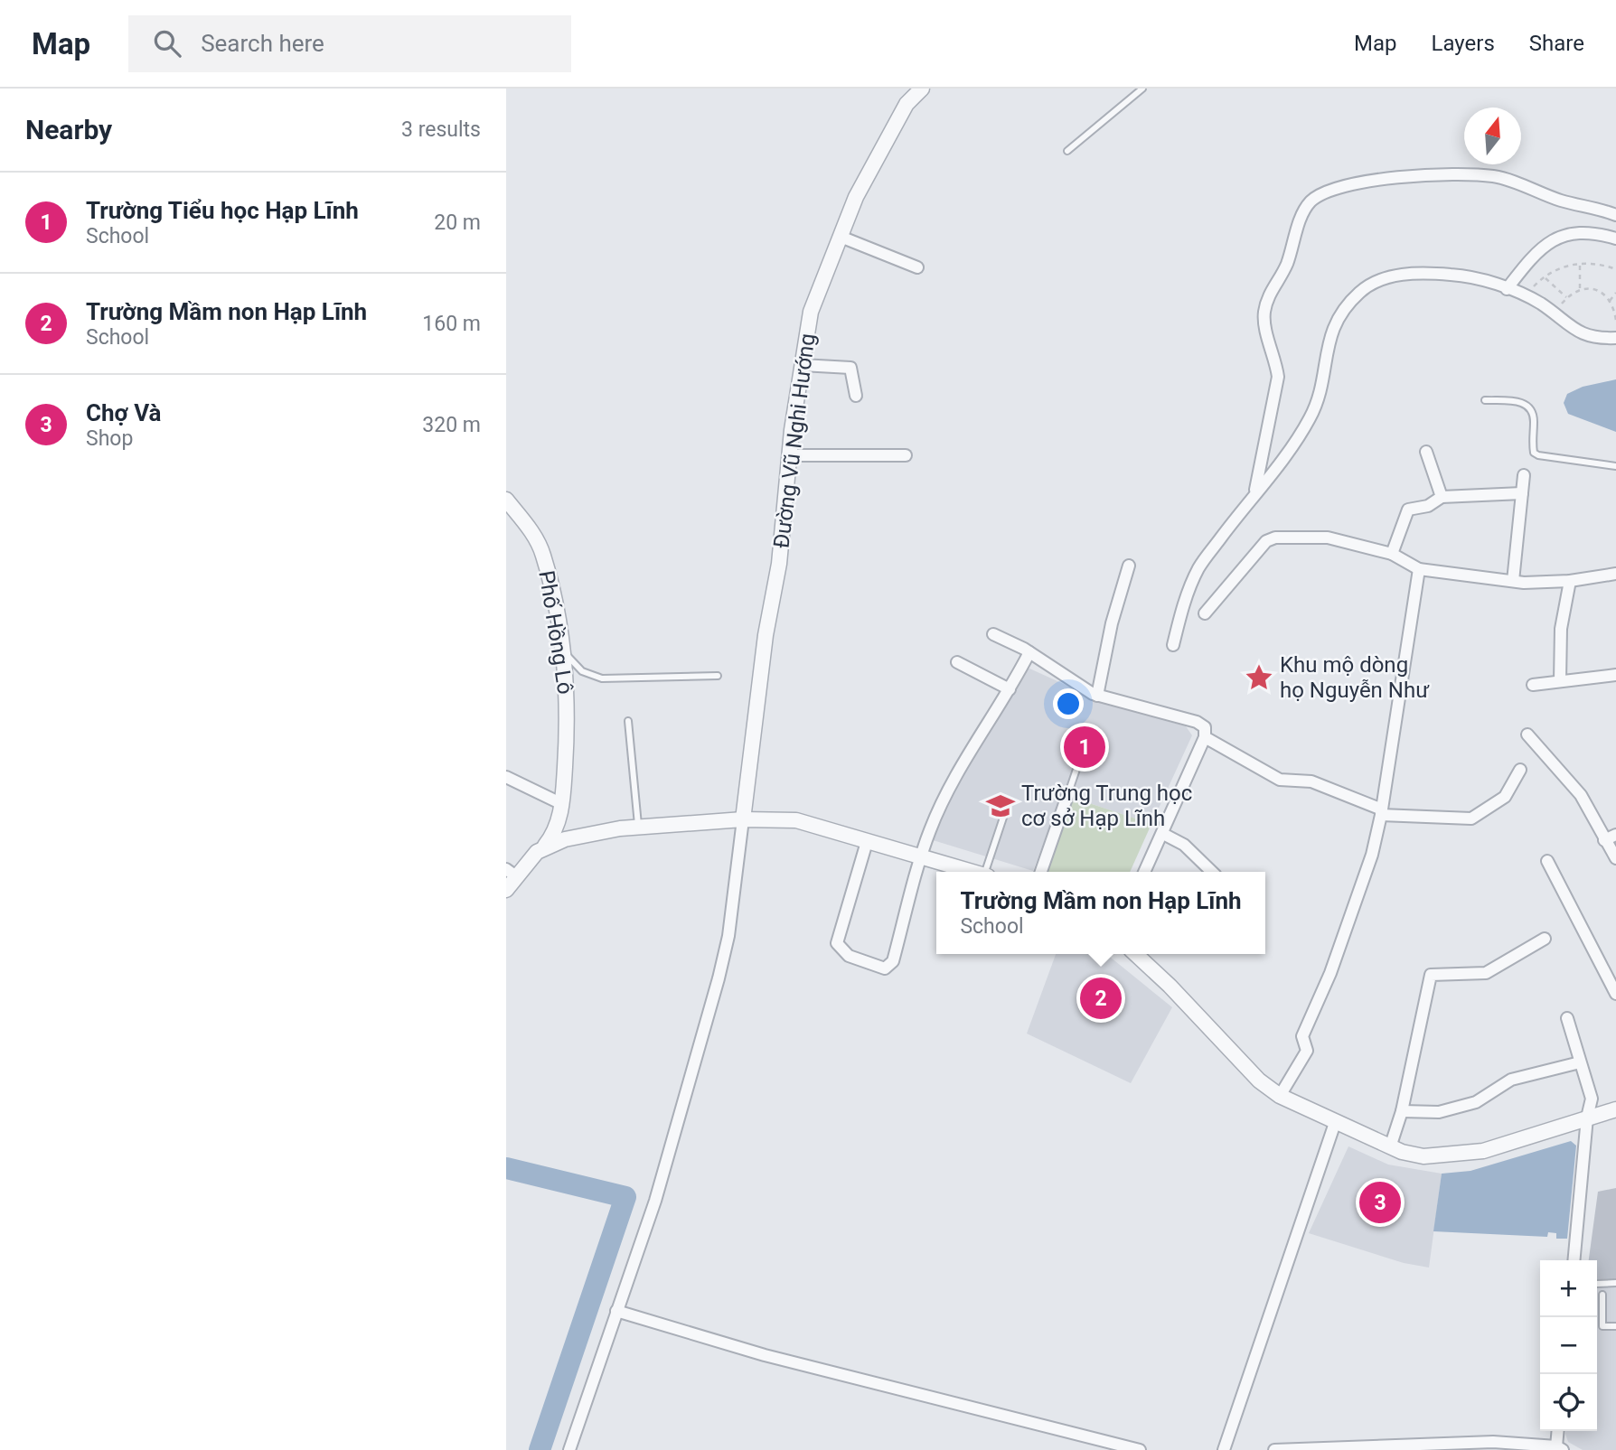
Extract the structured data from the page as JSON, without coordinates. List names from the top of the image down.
{
  "streets": {
    "street": ["Đường Vũ Nghi Hướng", "Phố Hồng Lô"]
  },
  "places": {
    "place": ["Khu mộ dòng họ Nguyễn Như"],
    "school or university": ["Trường Trung học cơ sở Hạp Lĩnh"]
  },
  "north": "top",
  "page": {
    "header": "Map",
    "search": "Search here",
    "nav": ["Map", "Layers", "Share"],
    "heading": ["Nearby", "3 results"],
    "list": [
      {
        "mark": "1",
        "name": "Trường Tiểu học Hạp Lĩnh",
        "note": "School",
        "value": "20 m"
      },
      {
        "mark": "2",
        "name": "Trường Mầm non Hạp Lĩnh",
        "note": "School",
        "value": "160 m"
      },
      {
        "mark": "3",
        "name": "Chợ Và",
        "note": "Shop",
        "value": "320 m"
      }
    ],
    "pins": ["1", "2", "3"],
    "popup": ["Trường Mầm non Hạp Lĩnh", "School"],
    "map_buttons": ["+", "−"]
  }
}
